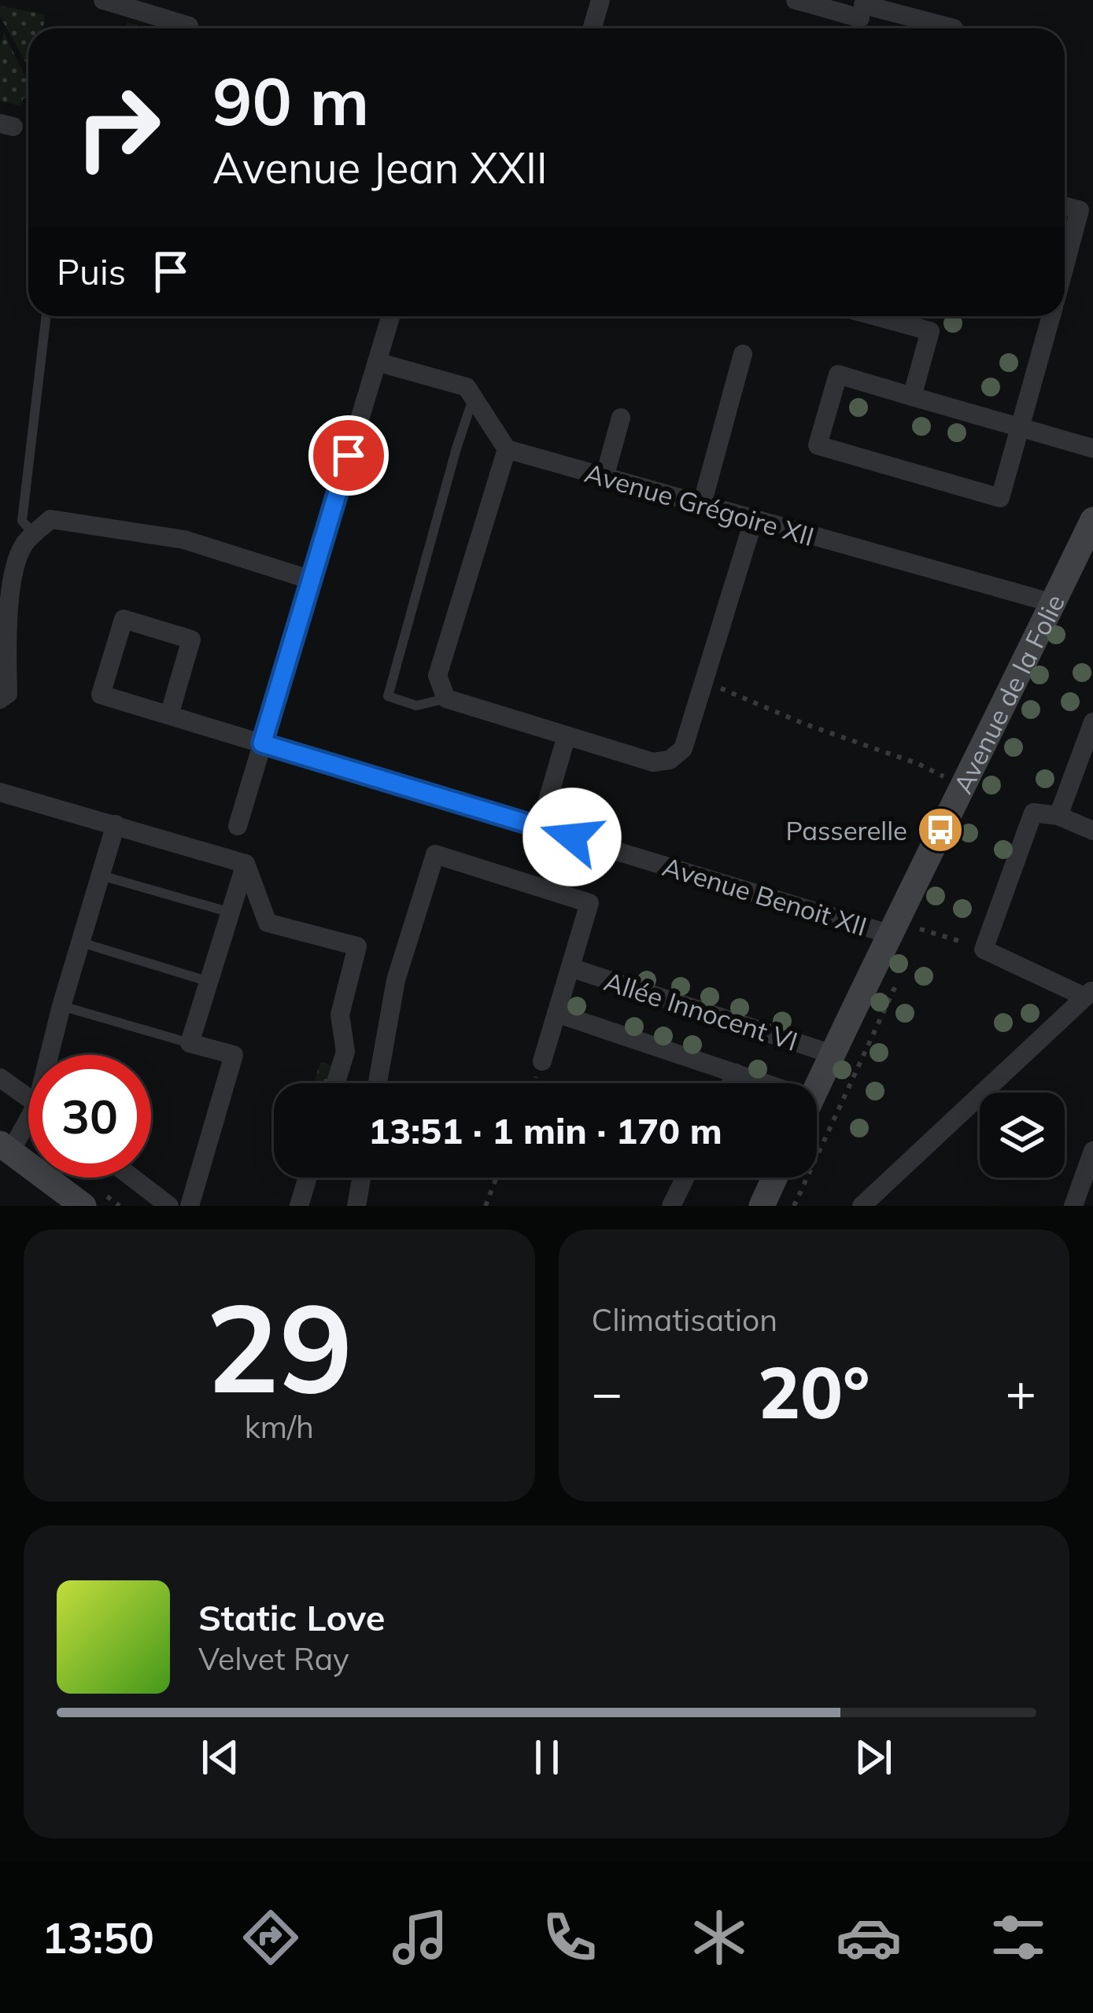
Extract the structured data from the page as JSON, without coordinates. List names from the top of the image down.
{
  "streets": {
    "main road": ["Avenue de la Folie"],
    "street": ["Avenue Grégoire XII", "Avenue Benoit XII", "Allée Innocent VI"]
  },
  "crossings": [
    ["Avenue Grégoire XII", "Avenue de la Folie"],
    ["Avenue de la Folie", "Avenue Benoit XII"],
    ["Avenue de la Folie", "Allée Innocent VI"]
  ],
  "places": {
    "bus stop": ["Passerelle"]
  },
  "page": {
    "turn": ["90 m", "Avenue Jean XXII"],
    "then": "Puis",
    "limit": "30",
    "trip": "13:51 · 1 min · 170 m",
    "tile": [
      ["29", "km/h"],
      "Climatisation"
    ],
    "heat": ["−", "20°", "+"],
    "song": ["Static Love", "Velvet Ray"],
    "tabs": "13:50"
  }
}
